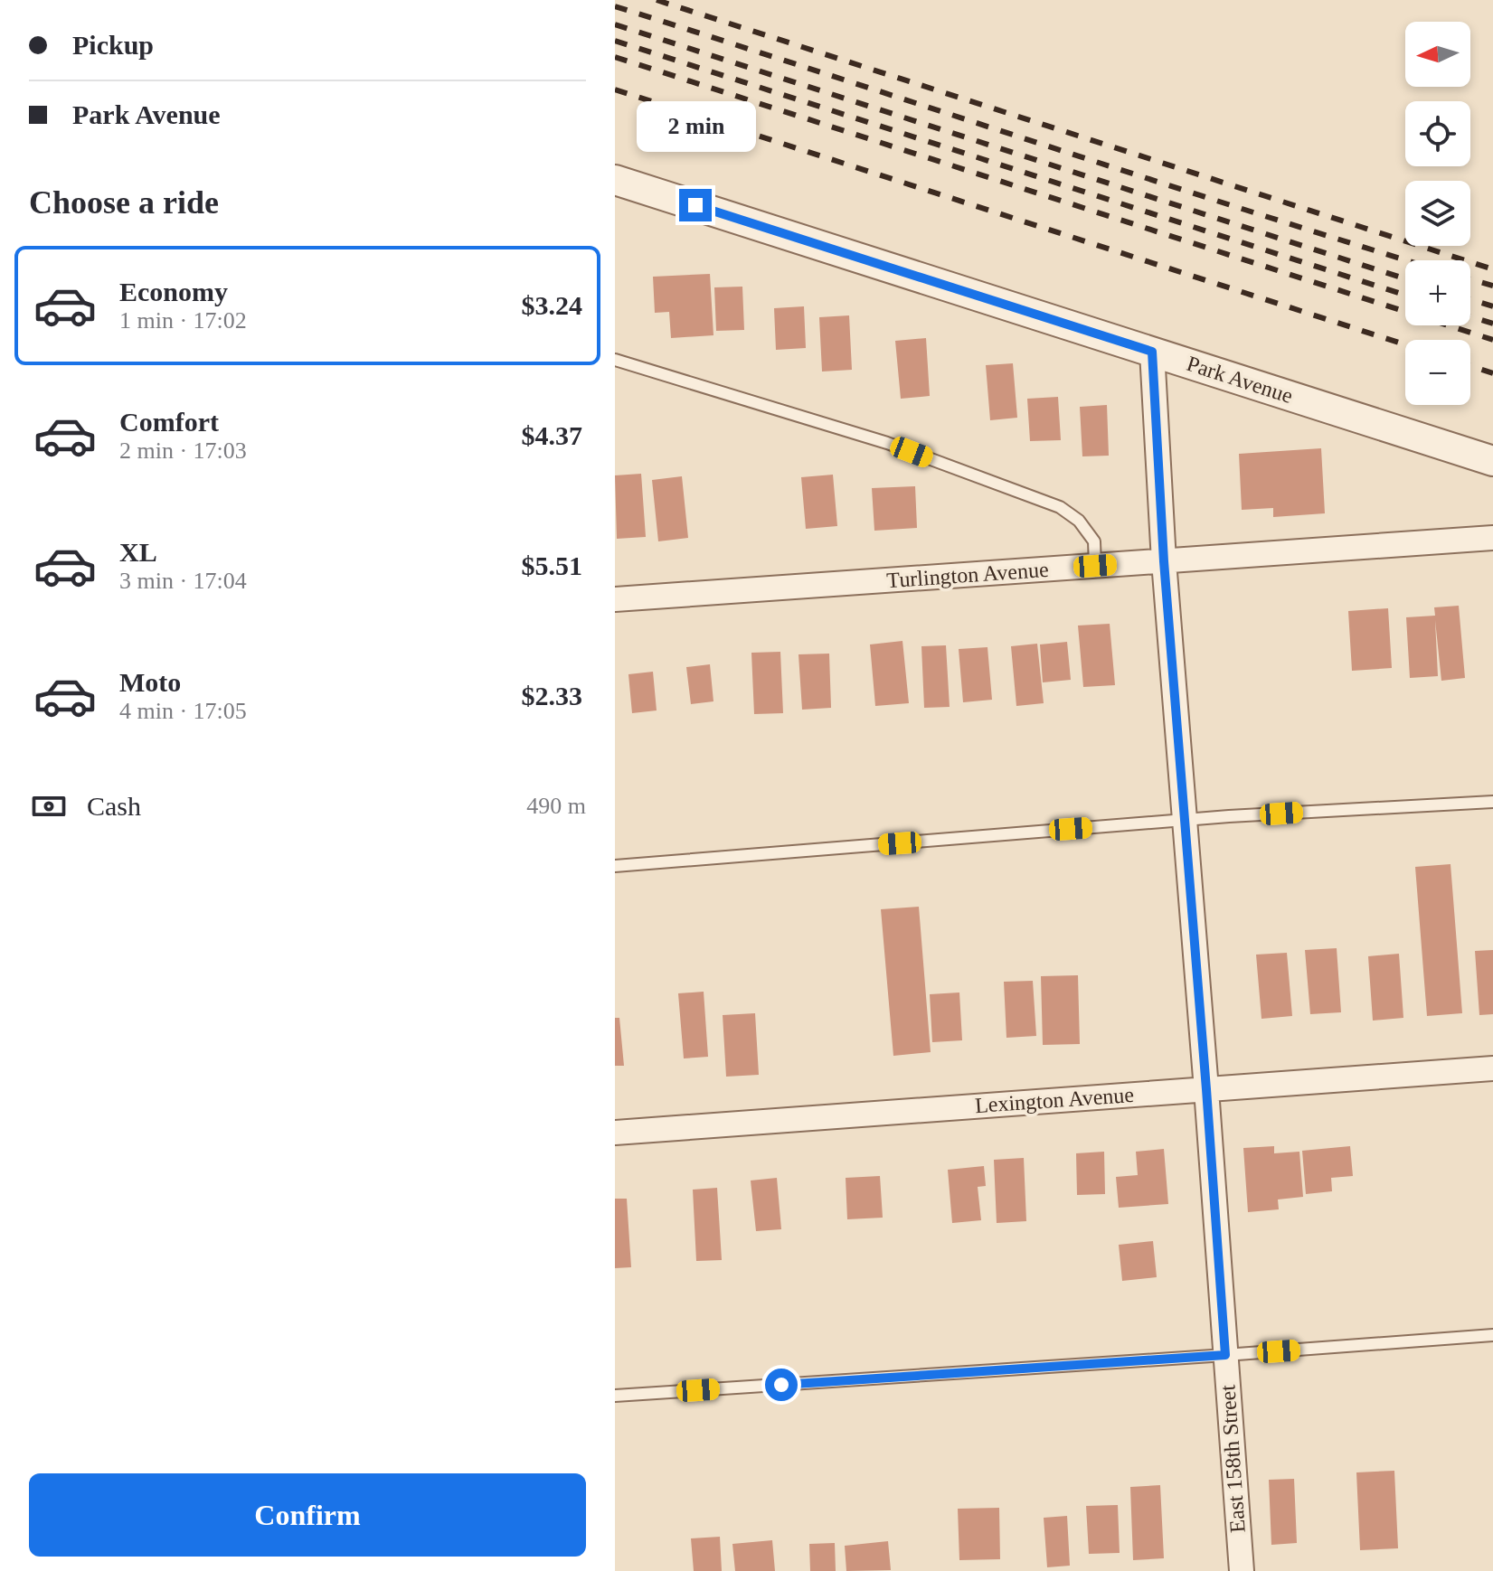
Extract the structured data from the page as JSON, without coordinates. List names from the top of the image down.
{
  "streets": {
    "street": [
      "Park Avenue",
      "Turlington Avenue",
      "Lexington Avenue",
      "East 158th Street"
    ]
  },
  "crossings": [
    ["Park Avenue", "East 158th Street"],
    ["Turlington Avenue", "East 158th Street"],
    ["Lexington Avenue", "East 158th Street"]
  ],
  "north": "left",
  "page": {
    "banner": ["Pickup", "Park Avenue"],
    "map_buttons": ["+", "−"],
    "bubble": "2 min",
    "heading": "Choose a ride",
    "list": [
      {
        "name": "Economy",
        "note": "1 min · 17:02",
        "value": "$3.24"
      },
      {
        "name": "Comfort",
        "note": "2 min · 17:03",
        "value": "$4.37"
      },
      {
        "name": "XL",
        "note": "3 min · 17:04",
        "value": "$5.51"
      },
      {
        "name": "Moto",
        "note": "4 min · 17:05",
        "value": "$2.33"
      }
    ],
    "pay": ["Cash", "490 m"],
    "buttons": "Confirm"
  }
}
